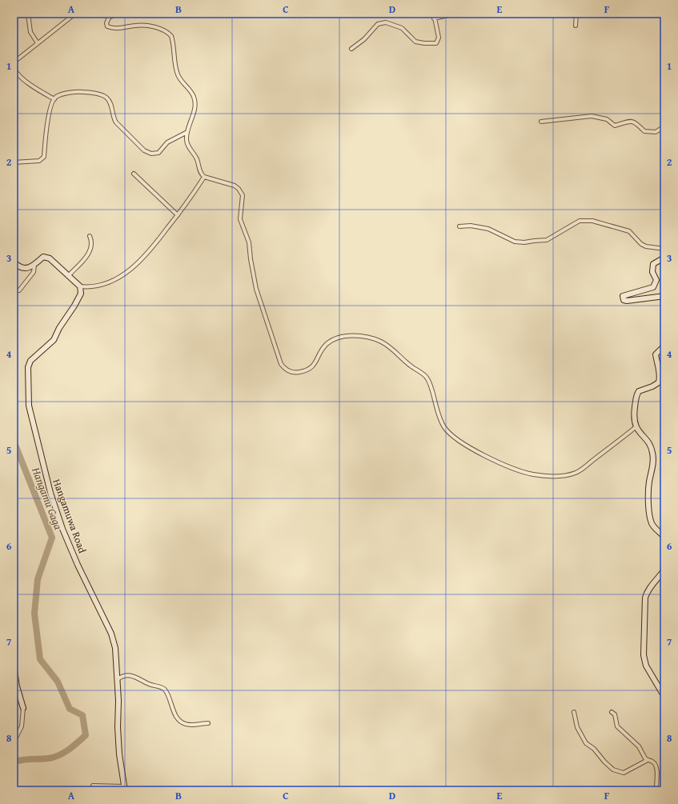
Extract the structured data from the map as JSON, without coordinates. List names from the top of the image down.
{
  "streets": {
    "street": ["Hangamuwa Road"]
  },
  "water": ["Hangamu Gaga"],
  "grid": {
    "columns": [
      "A",
      "B",
      "C",
      "D",
      "E",
      "F"
    ],
    "rows": [
      "1",
      "2",
      "3",
      "4",
      "5",
      "6",
      "7",
      "8"
    ]
  }
}
